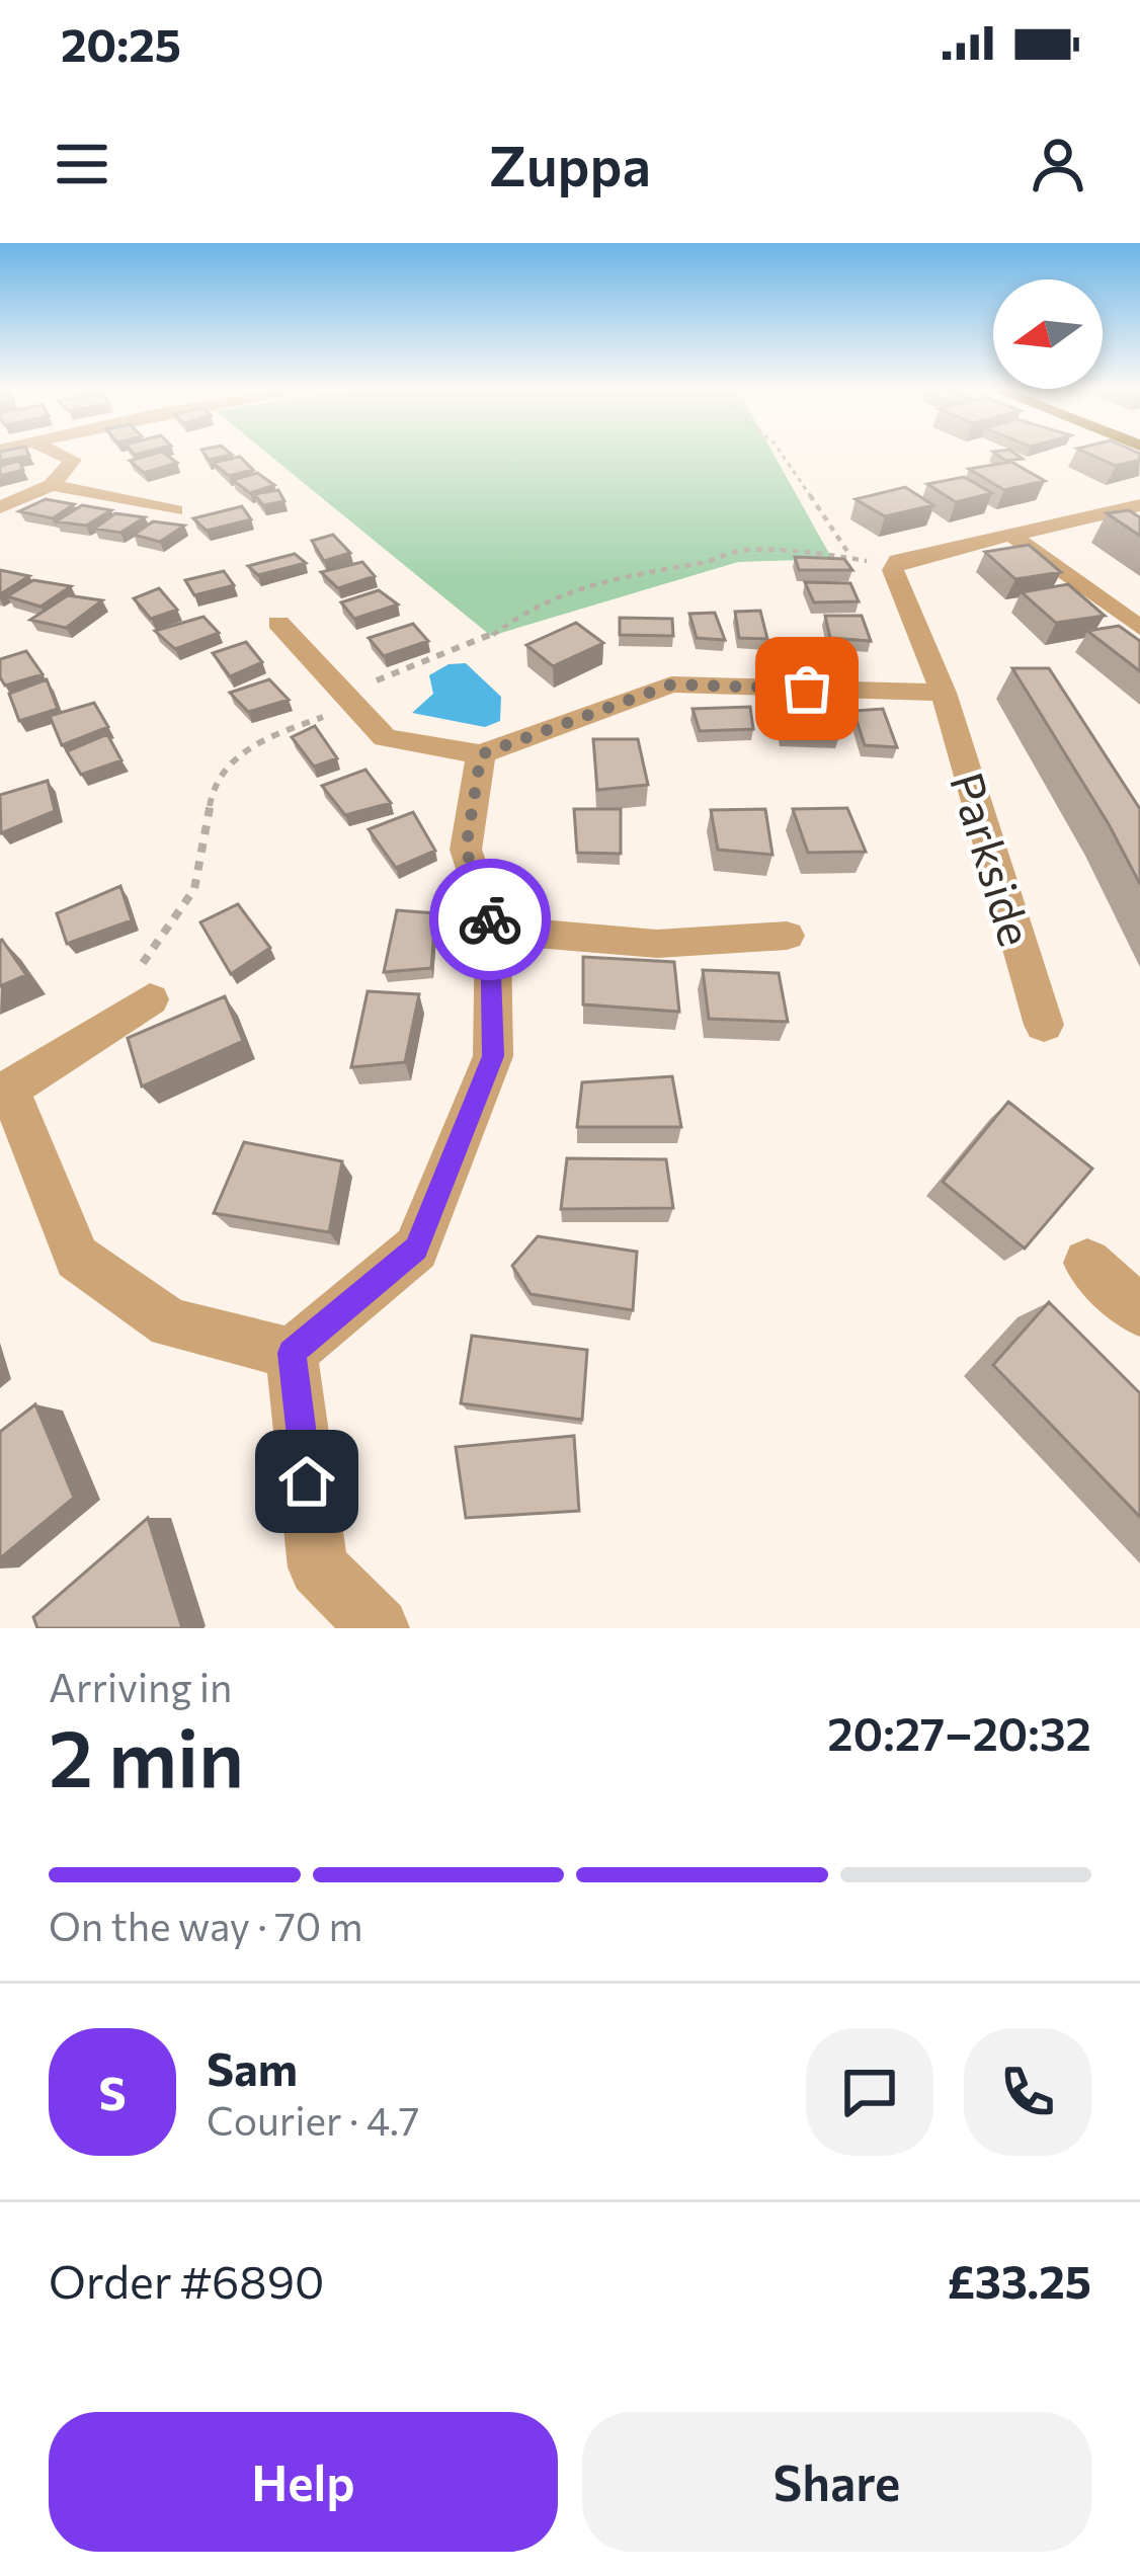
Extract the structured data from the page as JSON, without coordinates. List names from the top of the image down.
{
  "streets": {
    "street": ["Parkside"]
  },
  "north": "left",
  "page": {
    "status": "20:25",
    "header": "Zuppa",
    "heading": ["2 min", "Arriving in", "20:27–20:32"],
    "panel": [
      "Sam",
      "Courier · 4.7",
      "Order #6890",
      "£33.25"
    ],
    "bar": "On the way · 70 m",
    "round": "S",
    "buttons": ["Help", "Share"]
  }
}
